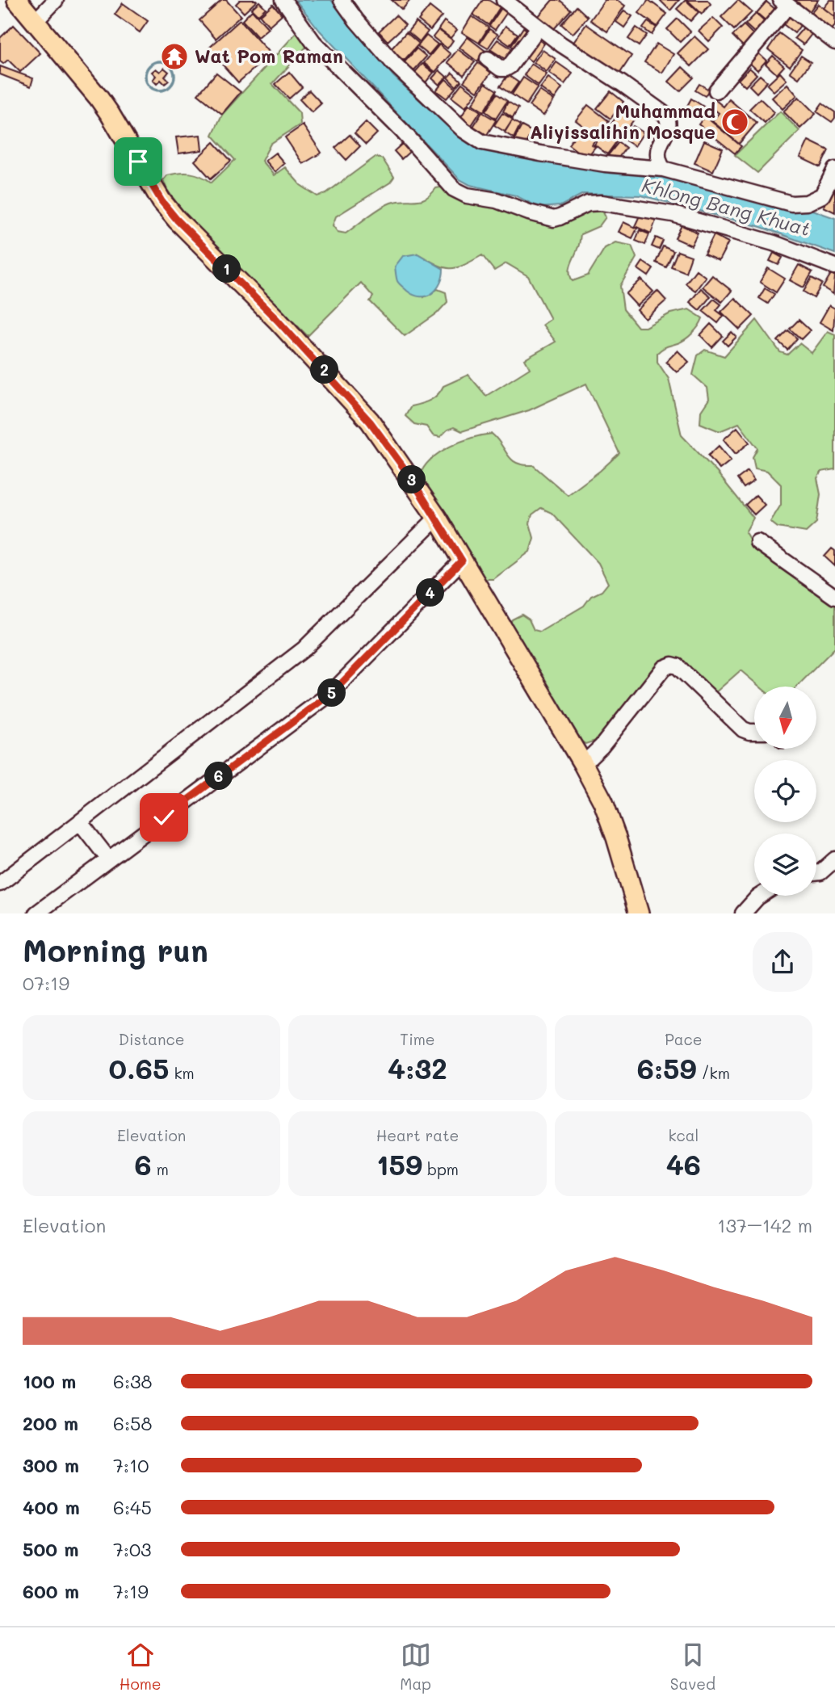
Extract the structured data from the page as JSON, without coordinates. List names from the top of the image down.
{
  "water": ["Khlong Bang Khuat"],
  "places": {
    "temple": ["Wat Pom Raman"],
    "mosque": ["Muhammad Aliyissalihin Mosque"]
  },
  "north": "bottom",
  "page": {
    "pins": [
      "1",
      "2",
      "3",
      "4",
      "5",
      "6"
    ],
    "heading": ["Morning run", "07:19"],
    "stats": [
      ["Distance", "0.65 km"],
      ["Time", "4:32"],
      ["Pace", "6:59 /km"],
      ["Elevation", "6 m"],
      ["Heart rate", "159 bpm"],
      ["kcal", "46"]
    ],
    "chart": ["Elevation", "137–142 m"],
    "list": [
      {
        "name": "100 m",
        "note": "6:38"
      },
      {
        "name": "200 m",
        "note": "6:58"
      },
      {
        "name": "300 m",
        "note": "7:10"
      },
      {
        "name": "400 m",
        "note": "6:45"
      },
      {
        "name": "500 m",
        "note": "7:03"
      },
      {
        "name": "600 m",
        "note": "7:19"
      }
    ],
    "tabs": ["Home", "Map", "Saved"]
  }
}
